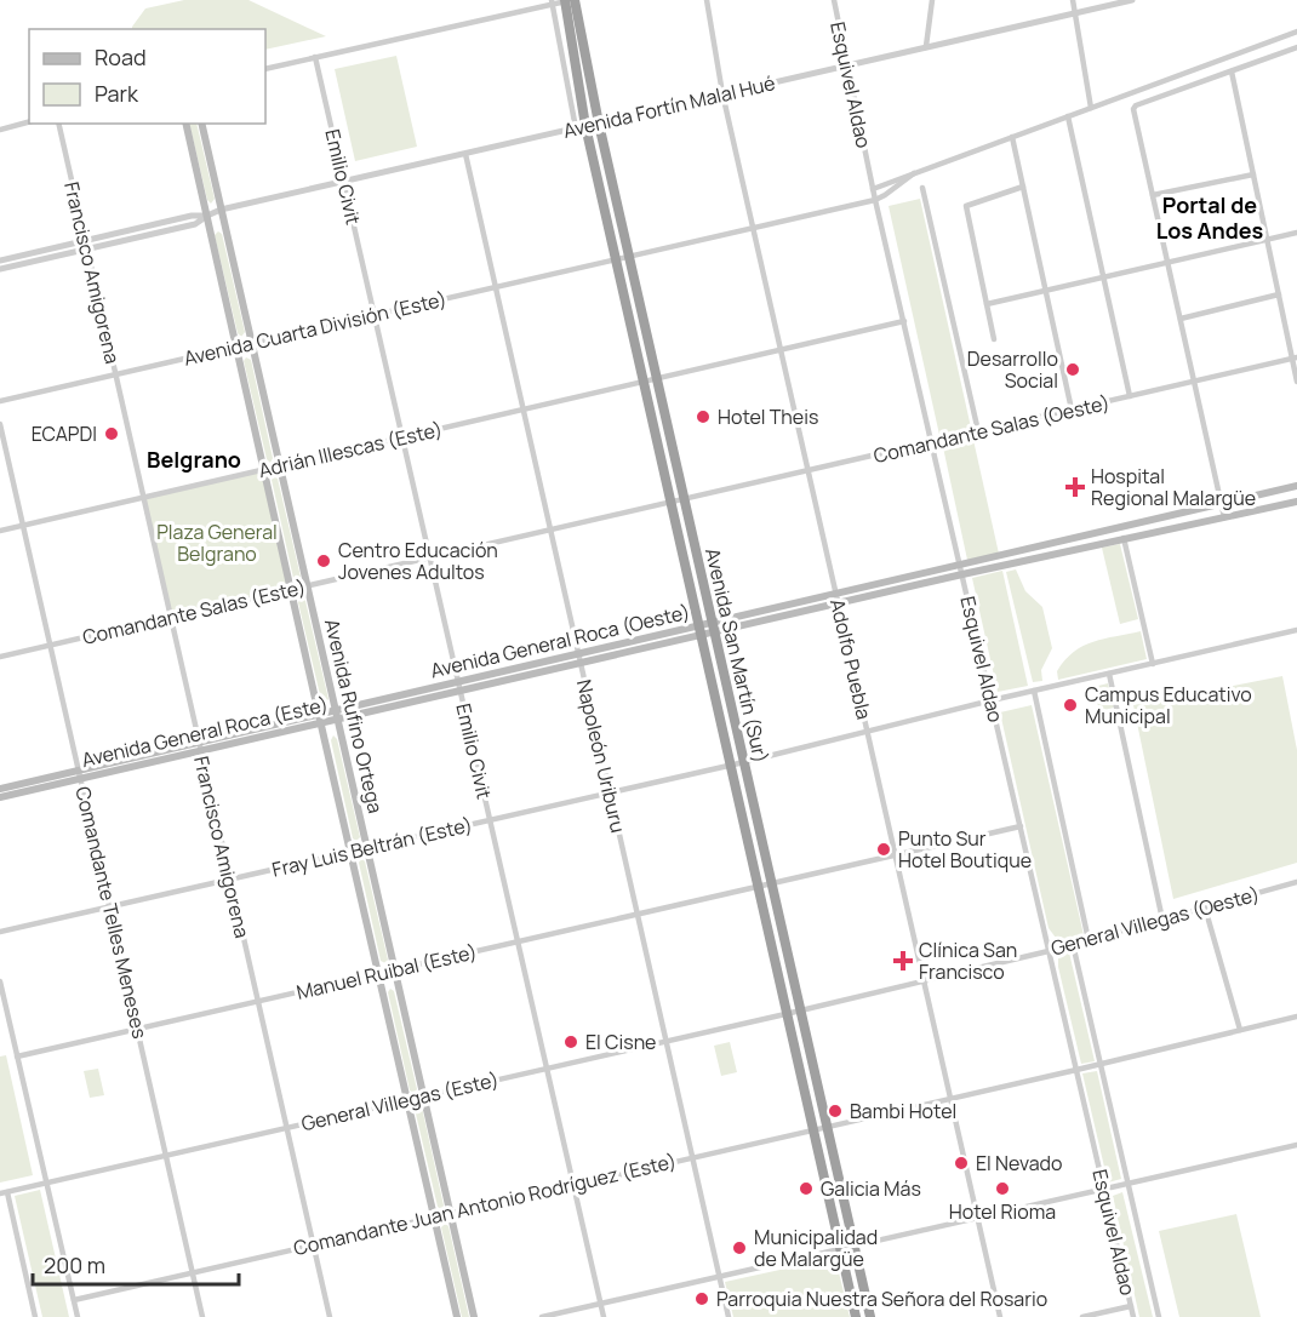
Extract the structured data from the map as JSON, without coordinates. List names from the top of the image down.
{
  "streets": {
    "highway": ["Avenida San Martín (Sur)"],
    "main road": ["Avenida General Roca (Oeste)", "Avenida Rufino Ortega", "Avenida General Roca (Este)"],
    "street": [
      "Esquivel Aldao",
      "Avenida Fortín Malal Hué",
      "Emilio Civit",
      "Francisco Amigorena",
      "Avenida Cuarta División (Este)",
      "Comandante Salas (Oeste)",
      "Adrián Illescas (Este)",
      "Comandante Salas (Este)",
      "Adolfo Puebla",
      "Napoleón Uriburu",
      "Fray Luis Beltrán (Este)",
      "Comandante Telles Meneses",
      "General Villegas (Oeste)",
      "Manuel Ruibal (Este)",
      "General Villegas (Este)",
      "Comandante Juan Antonio Rodríguez (Este)"
    ]
  },
  "crossings": [
    ["Esquivel Aldao", "Avenida Fortín Malal Hué"],
    ["Esquivel Aldao", "Avenida Cuarta División (Este)"],
    ["Esquivel Aldao", "Comandante Salas (Oeste)"],
    ["Esquivel Aldao", "Adrián Illescas (Este)"],
    ["Esquivel Aldao", "Avenida General Roca (Oeste)"],
    ["Esquivel Aldao", "Fray Luis Beltrán (Este)"],
    ["Esquivel Aldao", "General Villegas (Oeste)"],
    ["Esquivel Aldao", "Manuel Ruibal (Este)"],
    ["Esquivel Aldao", "Comandante Juan Antonio Rodríguez (Este)"],
    ["Avenida Fortín Malal Hué", "Emilio Civit"],
    ["Avenida Fortín Malal Hué", "Francisco Amigorena"],
    ["Avenida Fortín Malal Hué", "Avenida San Martín (Sur)"],
    ["Avenida Fortín Malal Hué", "Adolfo Puebla"],
    ["Avenida Fortín Malal Hué", "Avenida Rufino Ortega"],
    ["Avenida Fortín Malal Hué", "Napoleón Uriburu"],
    ["Emilio Civit", "Avenida Cuarta División (Este)"],
    ["Emilio Civit", "Adrián Illescas (Este)"],
    ["Emilio Civit", "Comandante Salas (Este)"],
    ["Emilio Civit", "Avenida General Roca (Este)"],
    ["Emilio Civit", "Fray Luis Beltrán (Este)"],
    ["Emilio Civit", "Manuel Ruibal (Este)"],
    ["Emilio Civit", "General Villegas (Este)"],
    ["Emilio Civit", "Comandante Juan Antonio Rodríguez (Este)"],
    ["Francisco Amigorena", "Avenida Cuarta División (Este)"],
    ["Francisco Amigorena", "Adrián Illescas (Este)"],
    ["Francisco Amigorena", "Comandante Salas (Este)"],
    ["Francisco Amigorena", "Avenida General Roca (Este)"],
    ["Francisco Amigorena", "Fray Luis Beltrán (Este)"],
    ["Francisco Amigorena", "Manuel Ruibal (Este)"],
    ["Francisco Amigorena", "General Villegas (Este)"],
    ["Francisco Amigorena", "Comandante Juan Antonio Rodríguez (Este)"],
    ["Avenida Cuarta División (Este)", "Avenida San Martín (Sur)"],
    ["Avenida Cuarta División (Este)", "Adolfo Puebla"],
    ["Avenida Cuarta División (Este)", "Avenida Rufino Ortega"],
    ["Avenida Cuarta División (Este)", "Napoleón Uriburu"],
    ["Comandante Salas (Oeste)", "Comandante Salas (Este)"],
    ["Comandante Salas (Oeste)", "Avenida San Martín (Sur)"],
    ["Comandante Salas (Oeste)", "Adolfo Puebla"],
    ["Adrián Illescas (Este)", "Avenida San Martín (Sur)"],
    ["Adrián Illescas (Este)", "Adolfo Puebla"],
    ["Adrián Illescas (Este)", "Avenida Rufino Ortega"],
    ["Adrián Illescas (Este)", "Napoleón Uriburu"],
    ["Adrián Illescas (Este)", "Comandante Telles Meneses"],
    ["Comandante Salas (Este)", "Avenida San Martín (Sur)"],
    ["Comandante Salas (Este)", "Avenida Rufino Ortega"],
    ["Comandante Salas (Este)", "Napoleón Uriburu"],
    ["Comandante Salas (Este)", "Comandante Telles Meneses"],
    ["Avenida General Roca (Oeste)", "Avenida San Martín (Sur)"],
    ["Avenida General Roca (Oeste)", "Adolfo Puebla"],
    ["Avenida General Roca (Oeste)", "Avenida General Roca (Este)"],
    ["Avenida General Roca (Oeste)", "Napoleón Uriburu"],
    ["Avenida San Martín (Sur)", "Fray Luis Beltrán (Este)"],
    ["Avenida San Martín (Sur)", "General Villegas (Oeste)"],
    ["Avenida San Martín (Sur)", "Manuel Ruibal (Este)"],
    ["Avenida San Martín (Sur)", "General Villegas (Este)"],
    ["Avenida San Martín (Sur)", "Comandante Juan Antonio Rodríguez (Este)"],
    ["Adolfo Puebla", "Fray Luis Beltrán (Este)"],
    ["Adolfo Puebla", "General Villegas (Oeste)"],
    ["Adolfo Puebla", "Manuel Ruibal (Este)"],
    ["Adolfo Puebla", "Comandante Juan Antonio Rodríguez (Este)"],
    ["Avenida Rufino Ortega", "Avenida General Roca (Este)"],
    ["Avenida Rufino Ortega", "Fray Luis Beltrán (Este)"],
    ["Avenida Rufino Ortega", "Manuel Ruibal (Este)"],
    ["Avenida Rufino Ortega", "General Villegas (Este)"],
    ["Avenida Rufino Ortega", "Comandante Juan Antonio Rodríguez (Este)"],
    ["Avenida General Roca (Este)", "Napoleón Uriburu"],
    ["Avenida General Roca (Este)", "Comandante Telles Meneses"],
    ["Napoleón Uriburu", "Fray Luis Beltrán (Este)"],
    ["Napoleón Uriburu", "Manuel Ruibal (Este)"],
    ["Napoleón Uriburu", "General Villegas (Este)"],
    ["Napoleón Uriburu", "Comandante Juan Antonio Rodríguez (Este)"],
    ["Fray Luis Beltrán (Este)", "Comandante Telles Meneses"],
    ["Comandante Telles Meneses", "Manuel Ruibal (Este)"],
    ["Comandante Telles Meneses", "General Villegas (Este)"],
    ["Comandante Telles Meneses", "Comandante Juan Antonio Rodríguez (Este)"],
    ["General Villegas (Oeste)", "General Villegas (Este)"]
  ],
  "districts": ["Portal de Los Andes", "Belgrano"],
  "parks": ["Plaza General Belgrano"],
  "places": {
    "other": [
      "Desarrollo Social",
      "Hotel Theis",
      "ECAPDI",
      "Centro Educación Jovenes Adultos",
      "Campus Educativo Municipal",
      "Punto Sur Hotel Boutique",
      "El Cisne",
      "Bambi Hotel",
      "El Nevado",
      "Galicia Más",
      "Hotel Rioma",
      "Municipalidad de Malargüe",
      "Parroquia Nuestra Señora del Rosario"
    ],
    "health": ["Hospital Regional Malargüe", "Clínica San Francisco"]
  },
  "legend": ["Road", "Park"],
  "scale_bar": "200 m"
}
